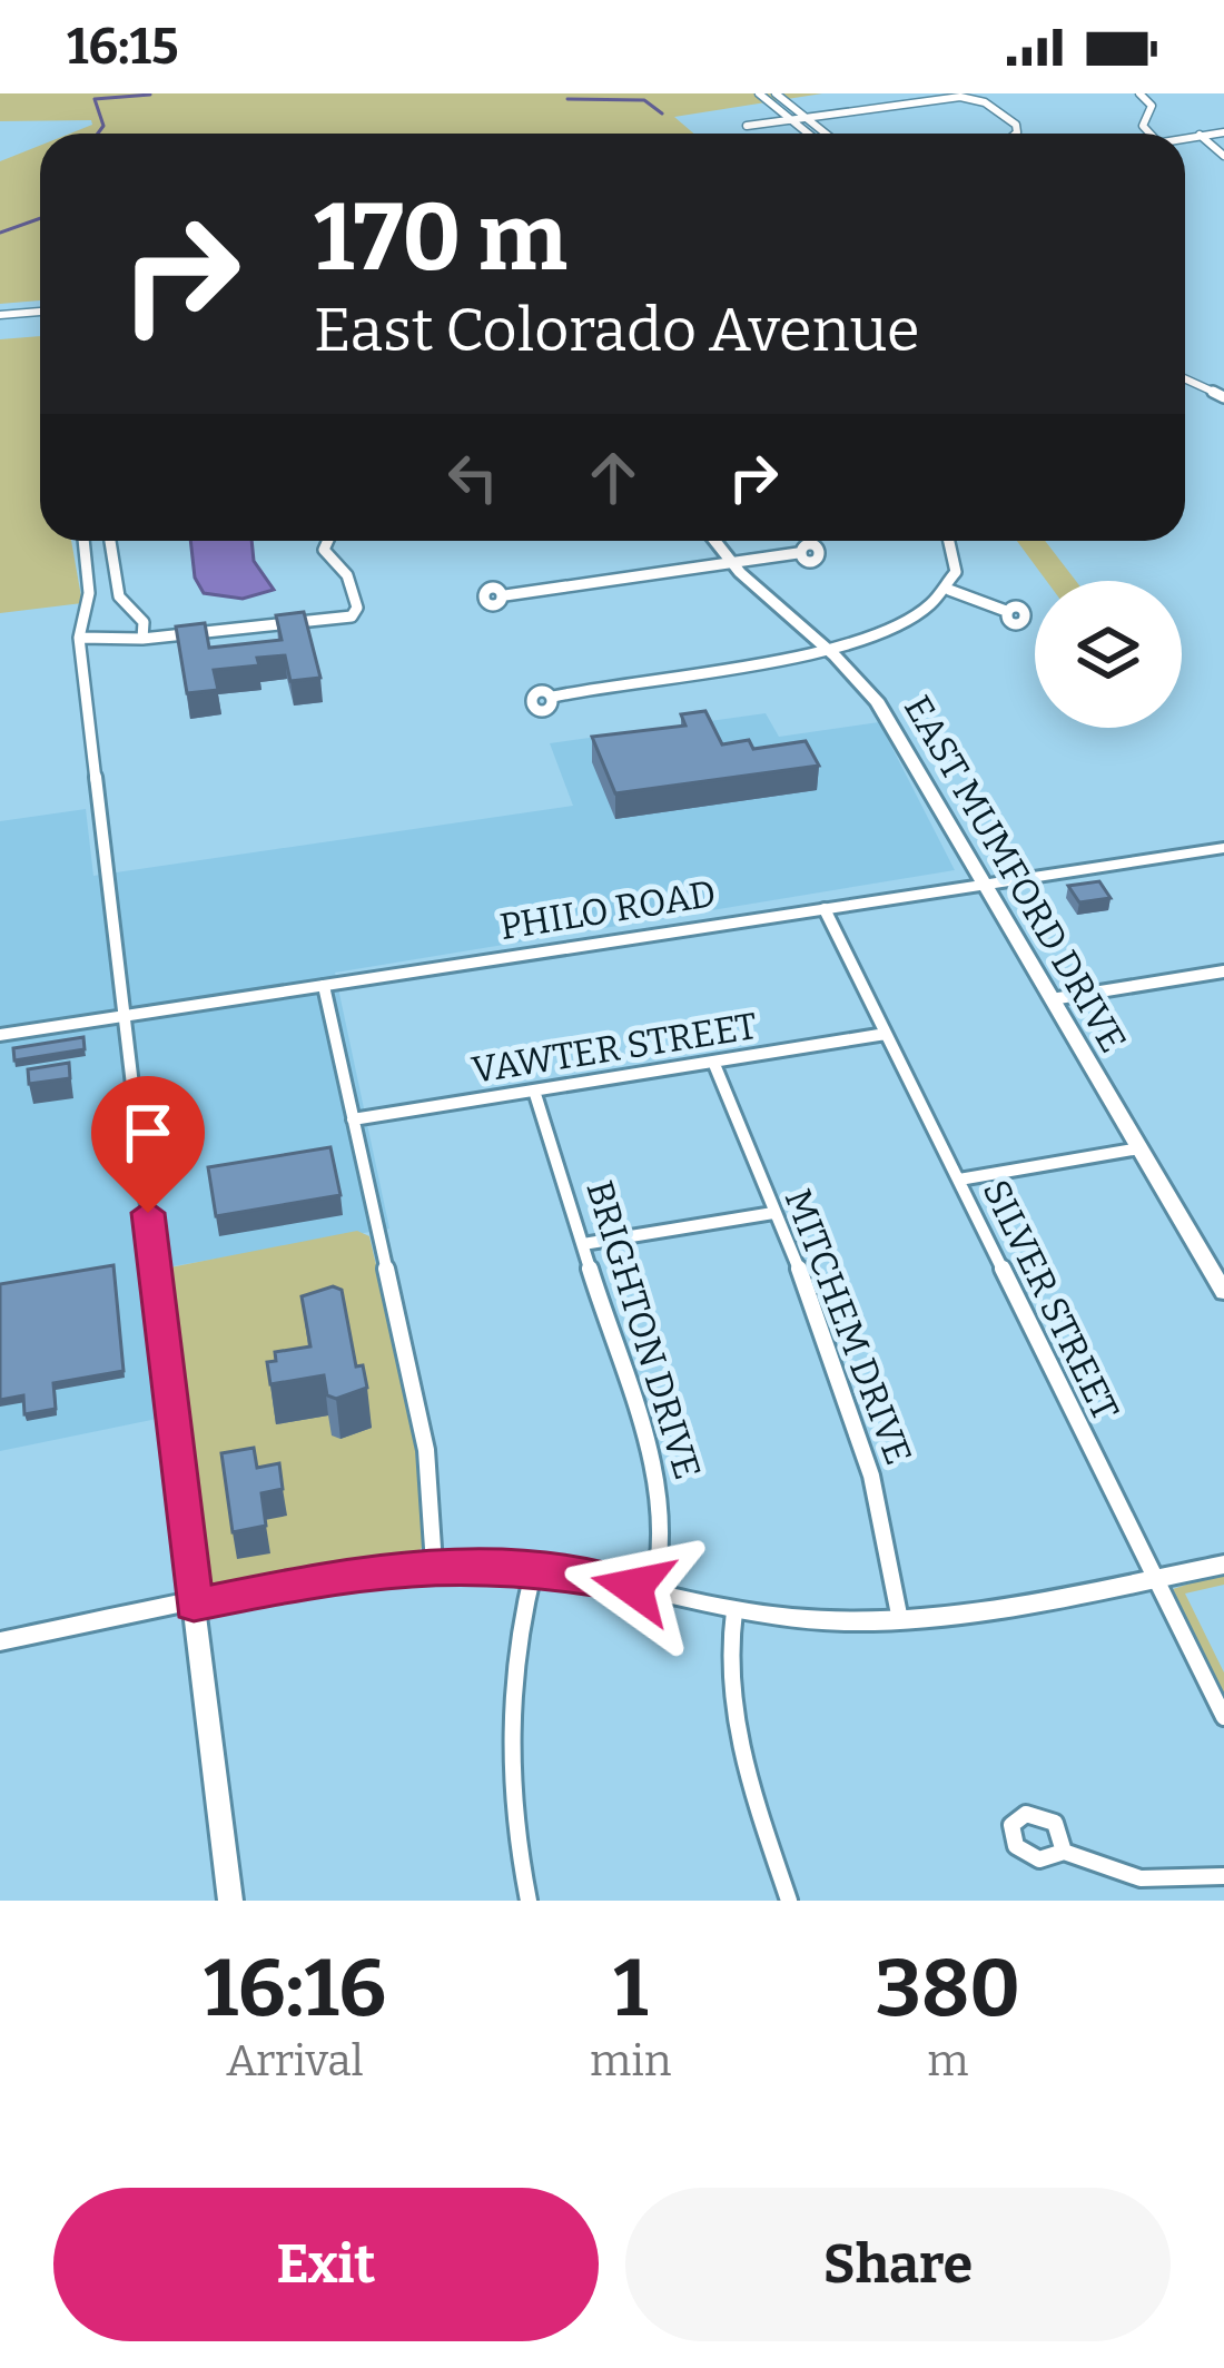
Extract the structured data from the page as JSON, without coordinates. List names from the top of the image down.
{
  "streets": {
    "street": [
      "EAST MUMFORD DRIVE",
      "PHILO ROAD",
      "VAWTER STREET",
      "SILVER STREET",
      "MITCHEM DRIVE",
      "BRIGHTON DRIVE"
    ]
  },
  "crossings": [
    ["EAST MUMFORD DRIVE", "PHILO ROAD"],
    ["PHILO ROAD", "SILVER STREET"],
    ["VAWTER STREET", "SILVER STREET"],
    ["VAWTER STREET", "MITCHEM DRIVE"],
    ["VAWTER STREET", "BRIGHTON DRIVE"]
  ],
  "page": {
    "status": "16:15",
    "turn": ["170 m", "East Colorado Avenue"],
    "eta": [
      "16:16",
      "Arrival",
      "1",
      "min",
      "380",
      "m"
    ],
    "buttons": ["Exit", "Share"]
  }
}
